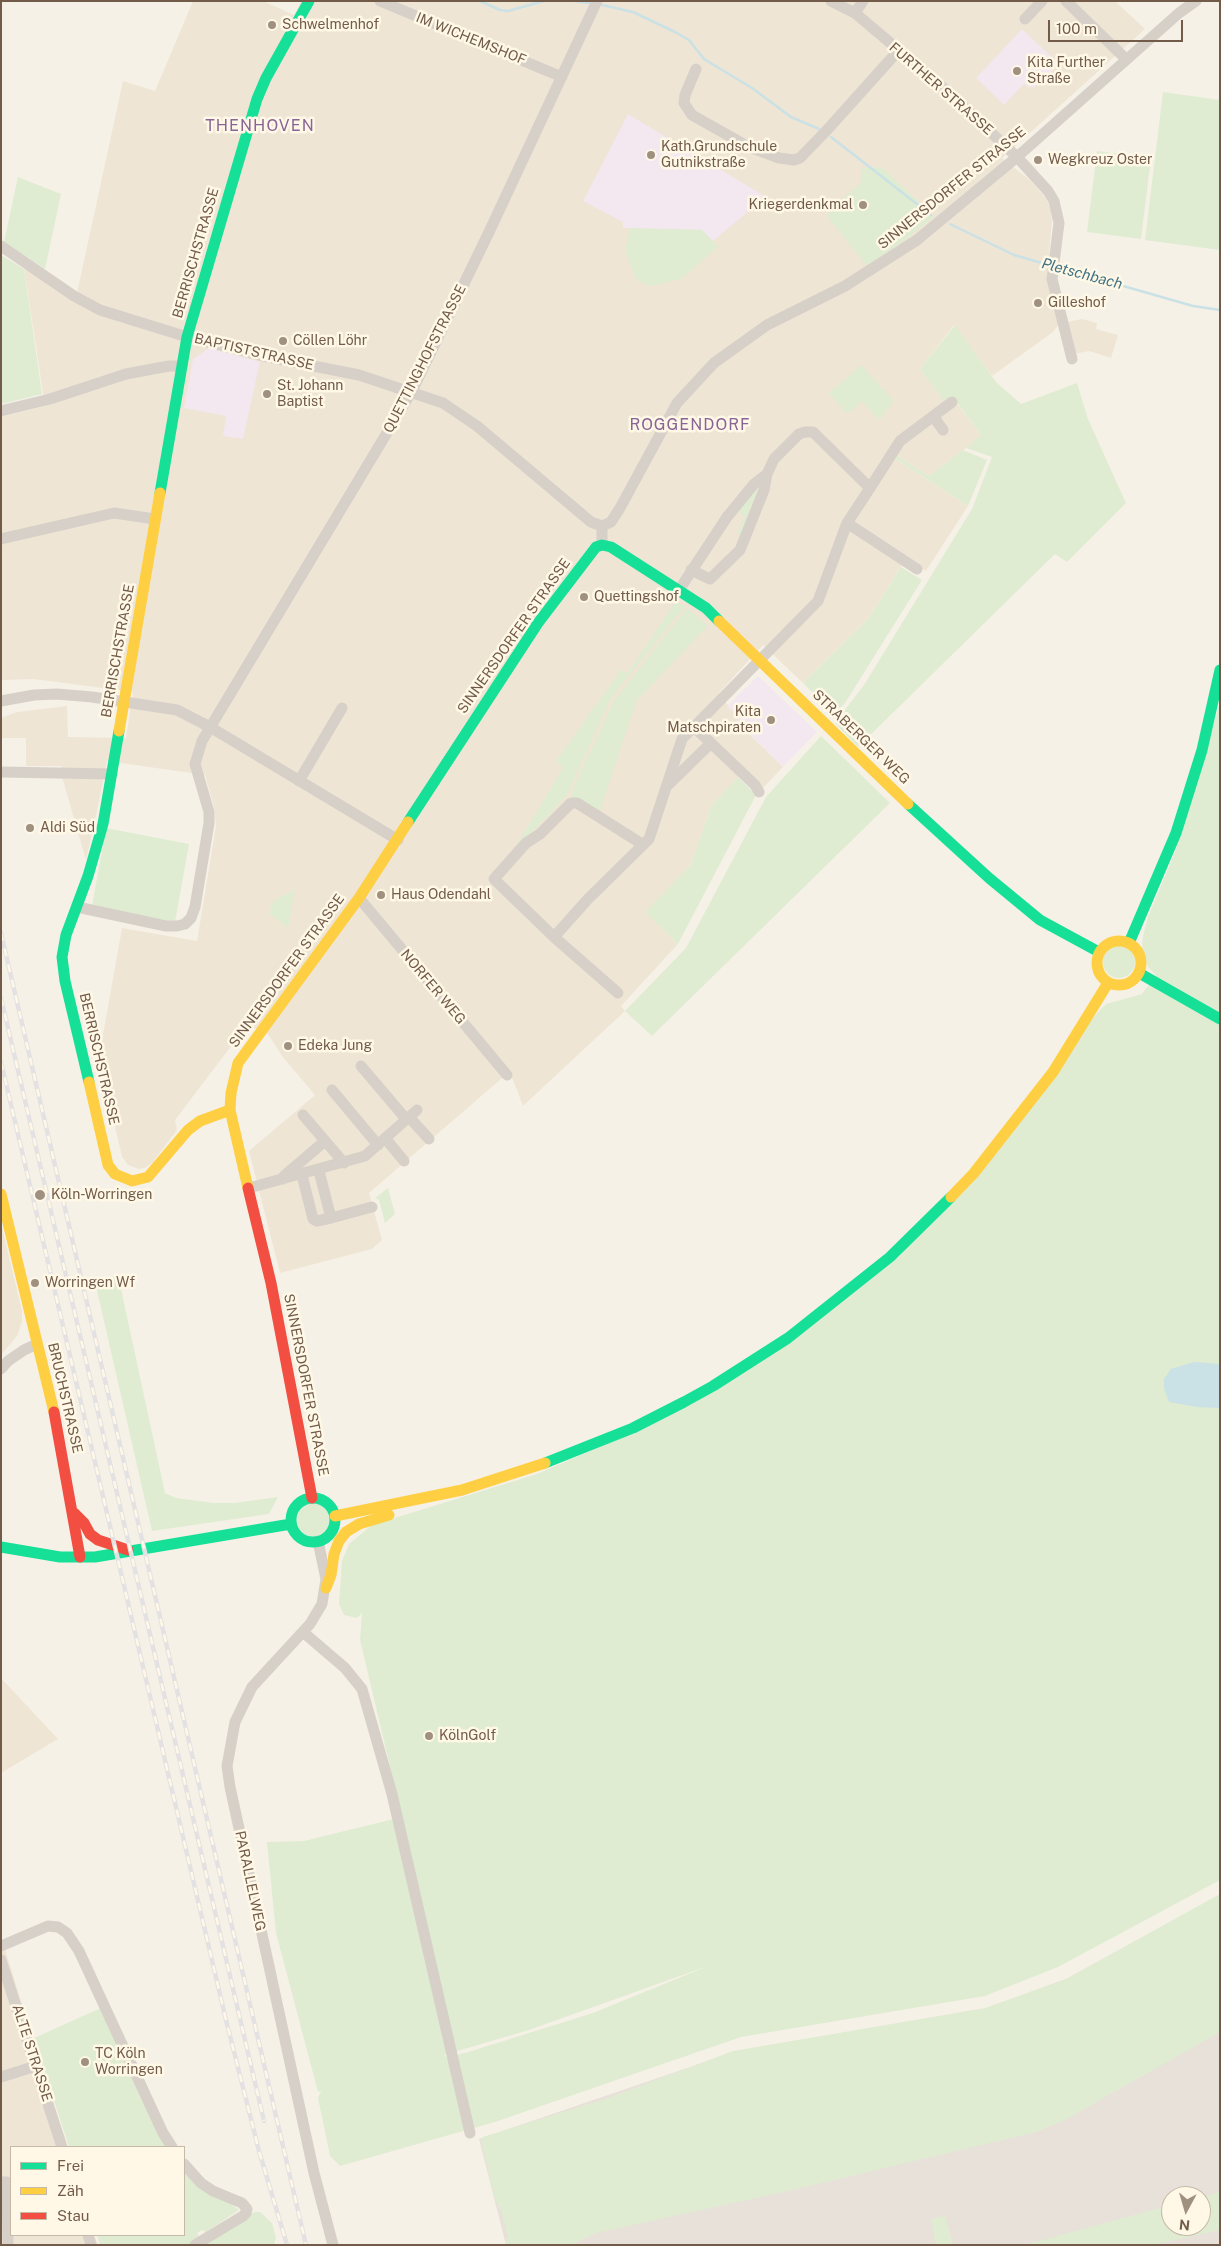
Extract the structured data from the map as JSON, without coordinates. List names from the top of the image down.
{
  "streets": {
    "main road": [
      "SINNERSDORFER STRASSE",
      "BERRISCHSTRASSE",
      "STRABERGER WEG",
      "BRUCHSTRASSE"
    ],
    "street": [
      "IM WICHEMSHOF",
      "FURTHER STRASSE",
      "BAPTISTSTRASSE",
      "QUETTINGHOFSTRASSE",
      "NORFER WEG",
      "PARALLELWEG",
      "ALTE STRASSE"
    ]
  },
  "crossings": [
    ["IM WICHEMSHOF", "QUETTINGHOFSTRASSE"],
    ["FURTHER STRASSE", "SINNERSDORFER STRASSE"],
    ["SINNERSDORFER STRASSE", "BERRISCHSTRASSE"],
    ["SINNERSDORFER STRASSE", "BAPTISTSTRASSE"],
    ["SINNERSDORFER STRASSE", "STRABERGER WEG"],
    ["SINNERSDORFER STRASSE", "NORFER WEG"],
    ["SINNERSDORFER STRASSE", "PARALLELWEG"],
    ["BERRISCHSTRASSE", "BAPTISTSTRASSE"],
    ["BERRISCHSTRASSE", "QUETTINGHOFSTRASSE"],
    ["BAPTISTSTRASSE", "QUETTINGHOFSTRASSE"]
  ],
  "districts": ["THENHOVEN", "ROGGENDORF"],
  "water": ["Pletschbach"],
  "places": [
    "Schwelmenhof",
    "Kita Further Straße",
    "Kath.Grundschule Gutnikstraße",
    "Wegkreuz Oster",
    "Kriegerdenkmal",
    "Gilleshof",
    "Cöllen Löhr",
    "St. Johann Baptist",
    "Quettingshof",
    "Kita Matschpiraten",
    "Aldi Süd",
    "Haus Odendahl",
    "Edeka Jung",
    "Köln-Worringen",
    "Worringen Wf",
    "KölnGolf",
    "TC Köln Worringen"
  ],
  "legend": ["Frei", "Zäh", "Stau"],
  "scale_bar": "100 m",
  "north": "bottom"
}
